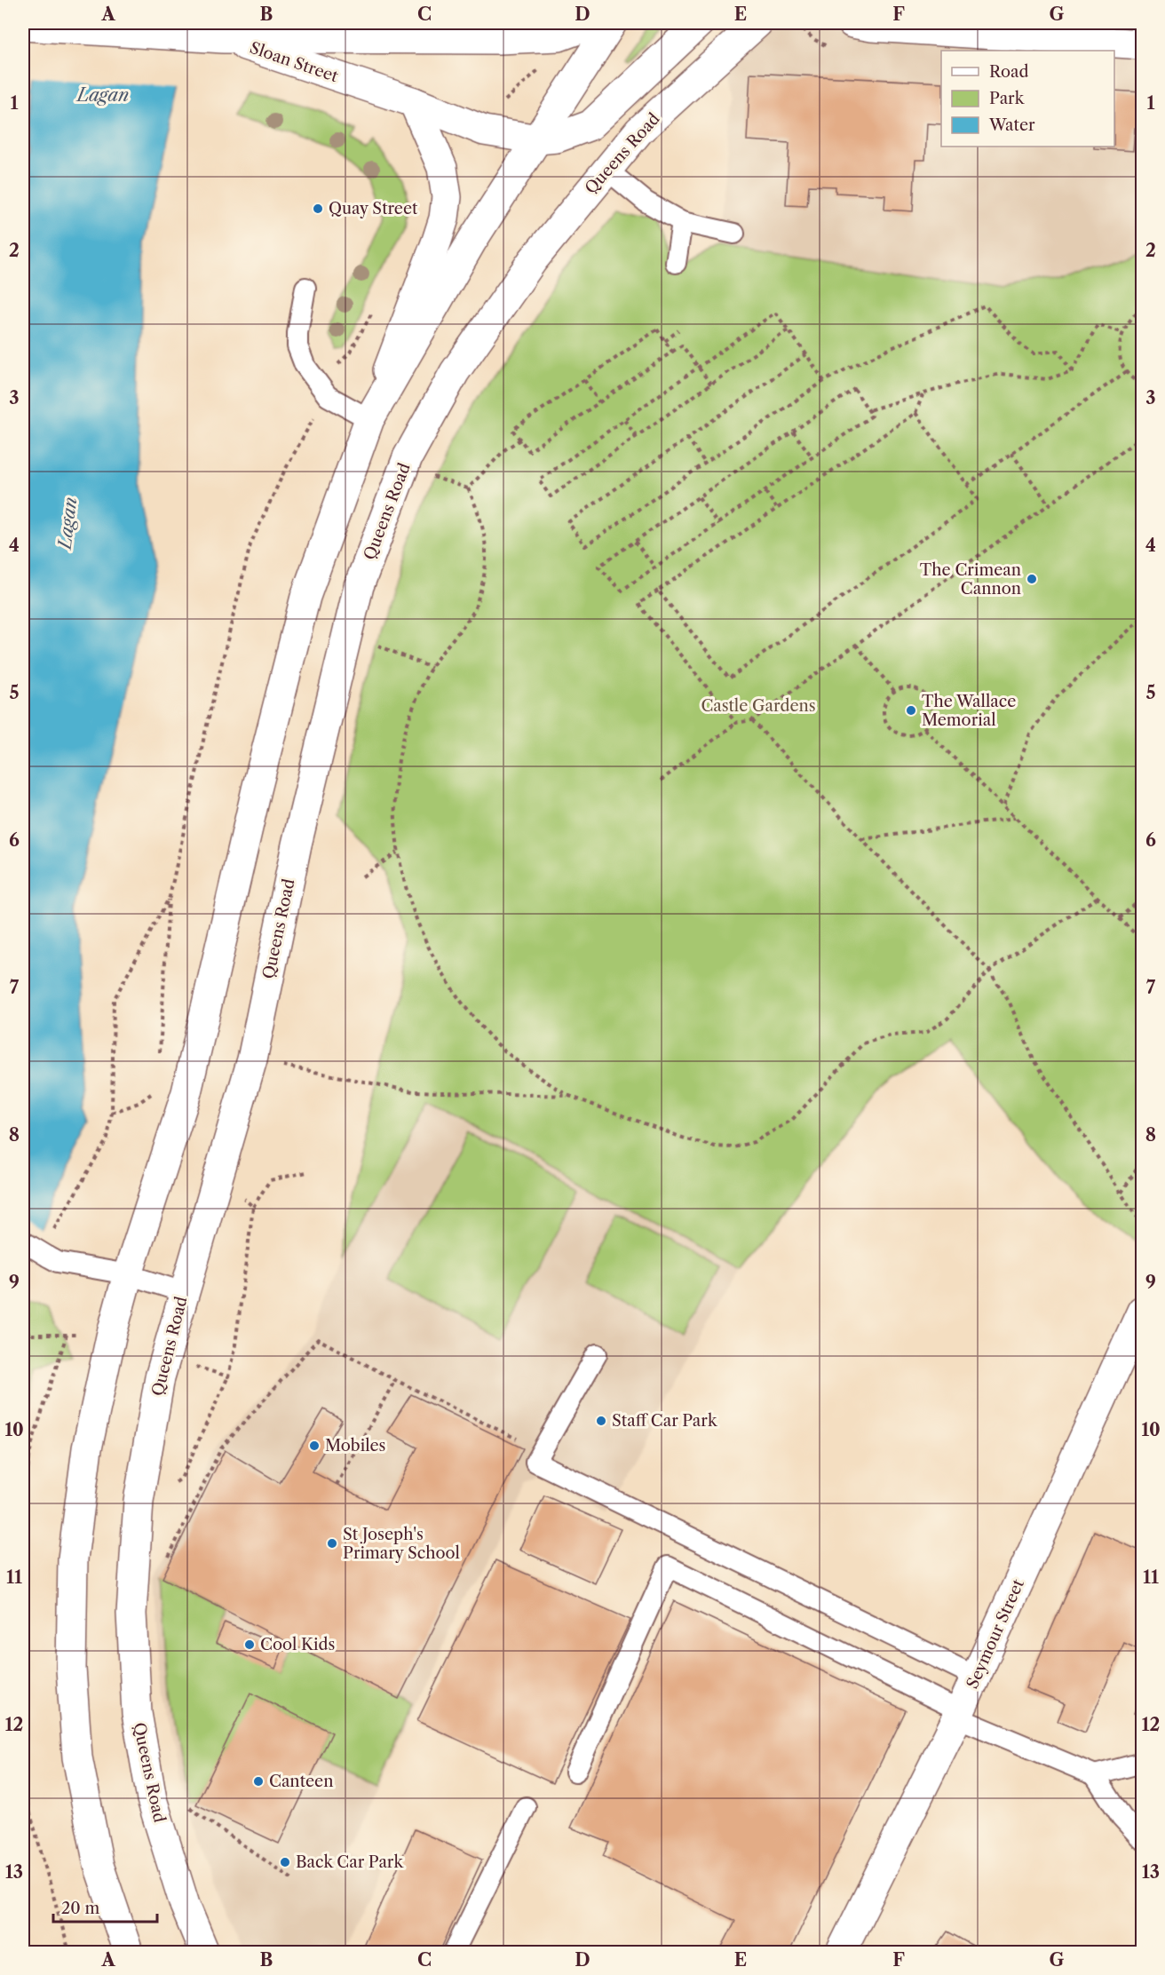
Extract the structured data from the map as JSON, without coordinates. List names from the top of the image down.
{
  "streets": {
    "main road": ["Sloan Street", "Queens Road", "Seymour Street"]
  },
  "water": ["Lagan"],
  "parks": ["Castle Gardens"],
  "places": [
    "Quay Street",
    "The Crimean Cannon",
    "The Wallace Memorial",
    "Staff Car Park",
    "Mobiles",
    "St Joseph's Primary School",
    "Cool Kids",
    "Canteen",
    "Back Car Park"
  ],
  "legend": ["Road", "Park", "Water"],
  "scale_bar": "20 m",
  "grid": {
    "columns": [
      "A",
      "B",
      "C",
      "D",
      "E",
      "F",
      "G"
    ],
    "rows": [
      "1",
      "2",
      "3",
      "4",
      "5",
      "6",
      "7",
      "8",
      "9",
      "10",
      "11",
      "12",
      "13"
    ]
  }
}
